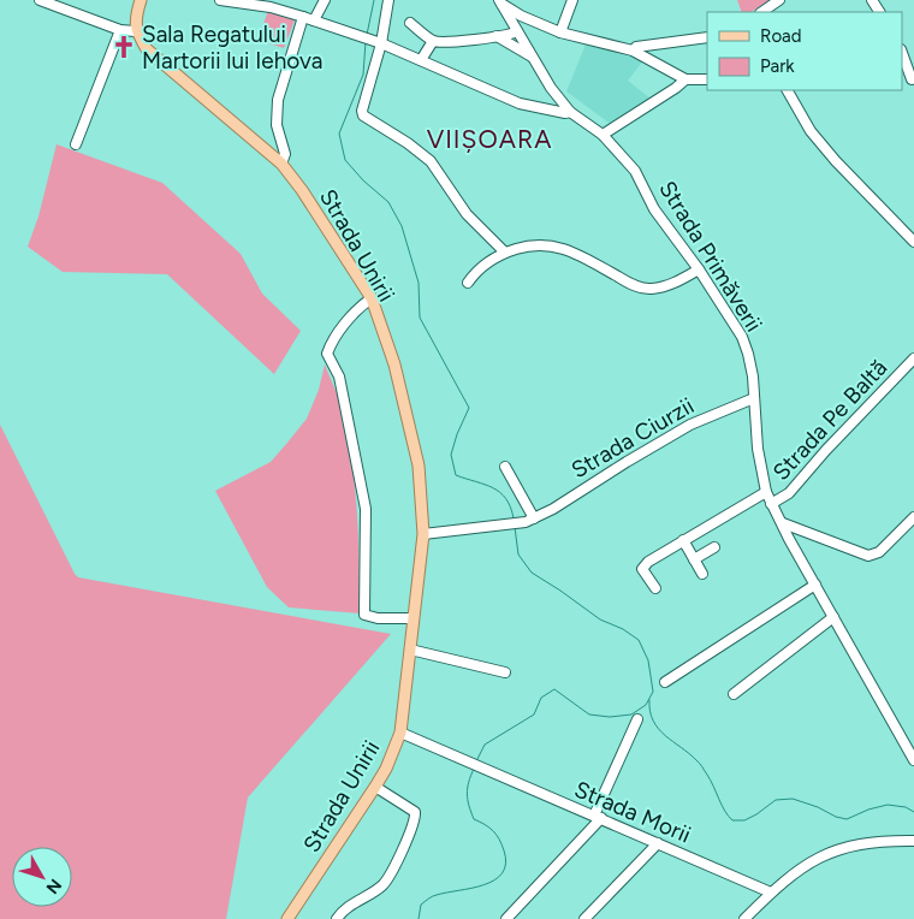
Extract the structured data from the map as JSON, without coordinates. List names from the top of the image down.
{
  "streets": {
    "main road": ["Strada Unirii"],
    "street": [
      "Strada Primăverii",
      "Strada Pe Baltă",
      "Strada Ciurzii",
      "Strada Morii"
    ]
  },
  "crossings": [
    ["Strada Unirii", "Strada Ciurzii"],
    ["Strada Unirii", "Strada Morii"],
    ["Strada Primăverii", "Strada Pe Baltă"],
    ["Strada Primăverii", "Strada Ciurzii"]
  ],
  "districts": ["VIIȘOARA"],
  "places": {
    "church": ["Sala Regatului Martorii lui Iehova"]
  },
  "legend": ["Road", "Park"],
  "north": "bottom right"
}
